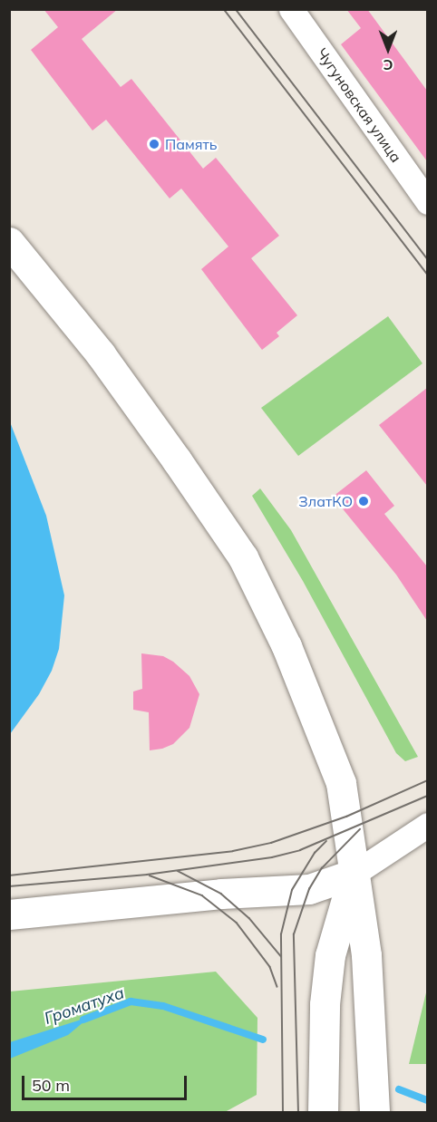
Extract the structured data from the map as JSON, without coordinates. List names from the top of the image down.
{
  "streets": {
    "street": ["Чугуновская улица"]
  },
  "water": ["Громатуха"],
  "places": ["Память", "ЗлатКО"],
  "scale_bar": "50 m",
  "north": "bottom"
}
